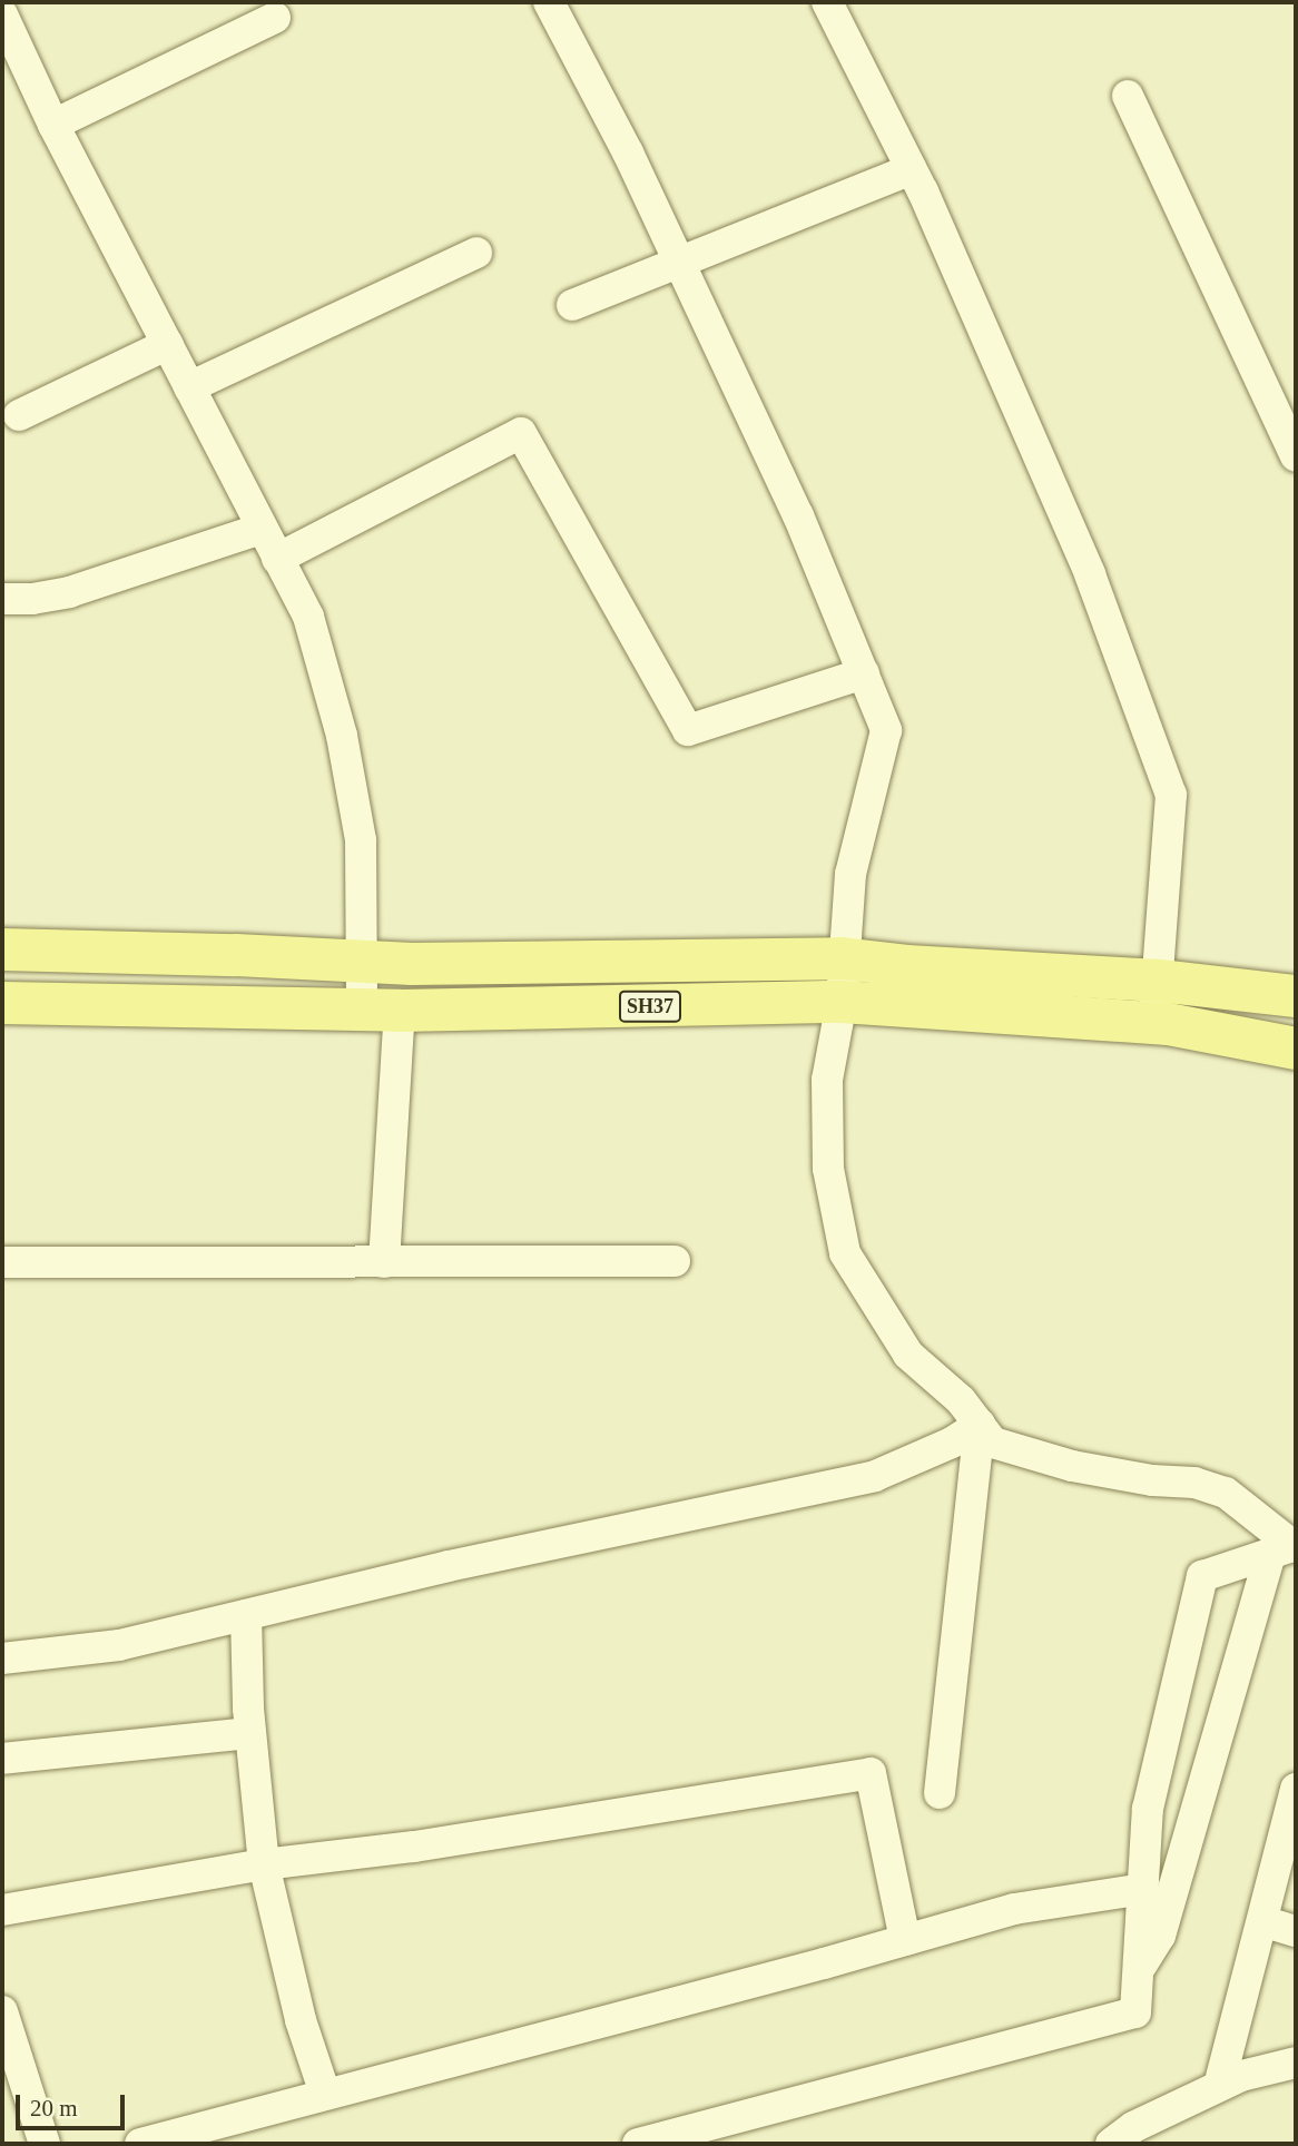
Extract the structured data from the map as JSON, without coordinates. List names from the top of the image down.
{
  "streets": {
    "main road": ["SH37"]
  },
  "scale_bar": "20 m"
}
